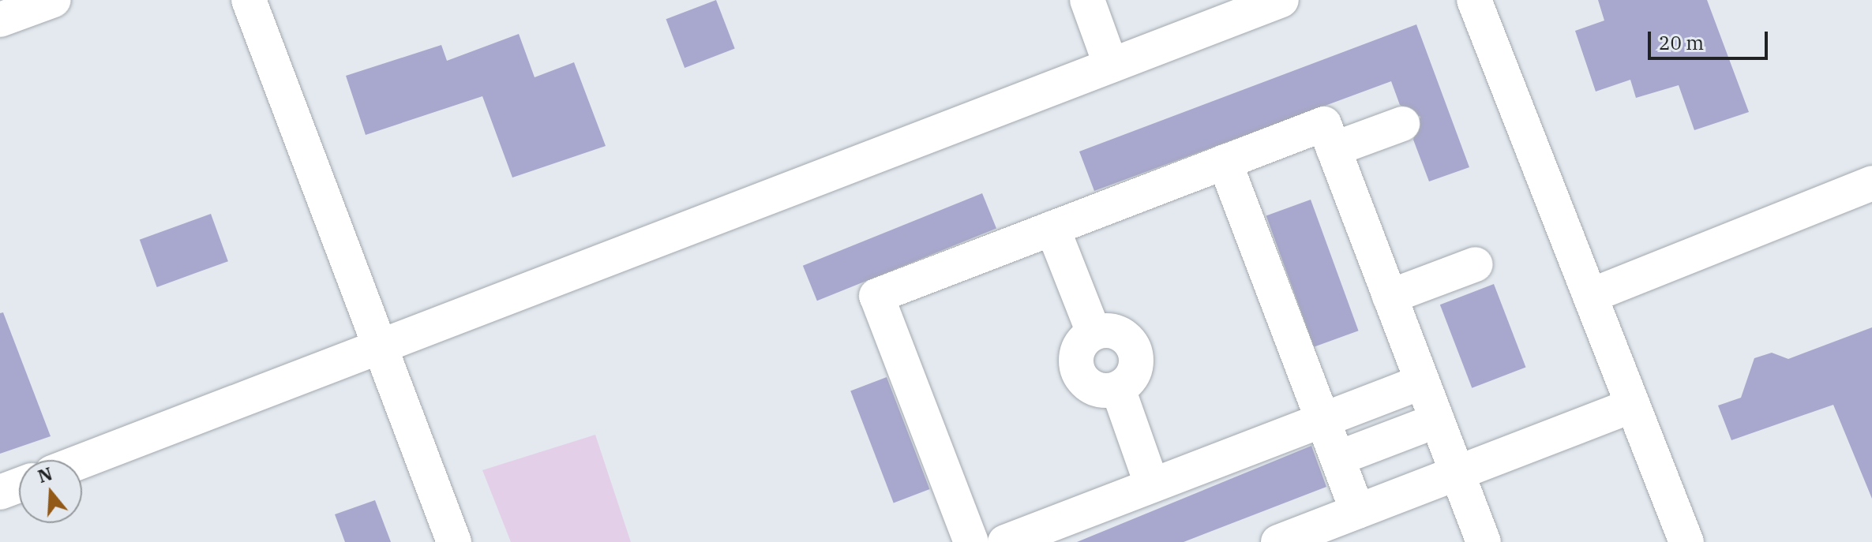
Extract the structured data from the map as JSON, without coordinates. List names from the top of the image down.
{
  "scale_bar": "20 m",
  "north": "top"
}
